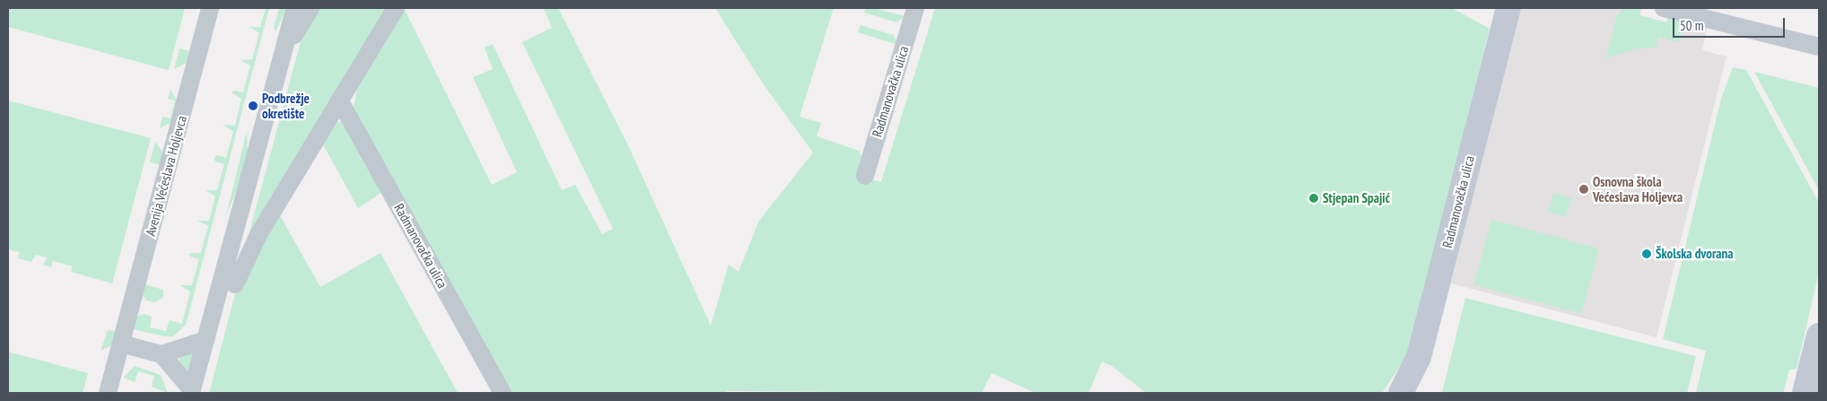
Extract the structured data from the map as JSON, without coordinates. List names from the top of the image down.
{
  "streets": {
    "street": ["Radmanovačka ulica", "Avenija Većeslava Holjevca"]
  },
  "places": [
    "Podbrežje okretište",
    "Osnovna škola Većeslava Holjevca",
    "Stjepan Spajić",
    "Školska dvorana"
  ],
  "scale_bar": "50 m"
}
